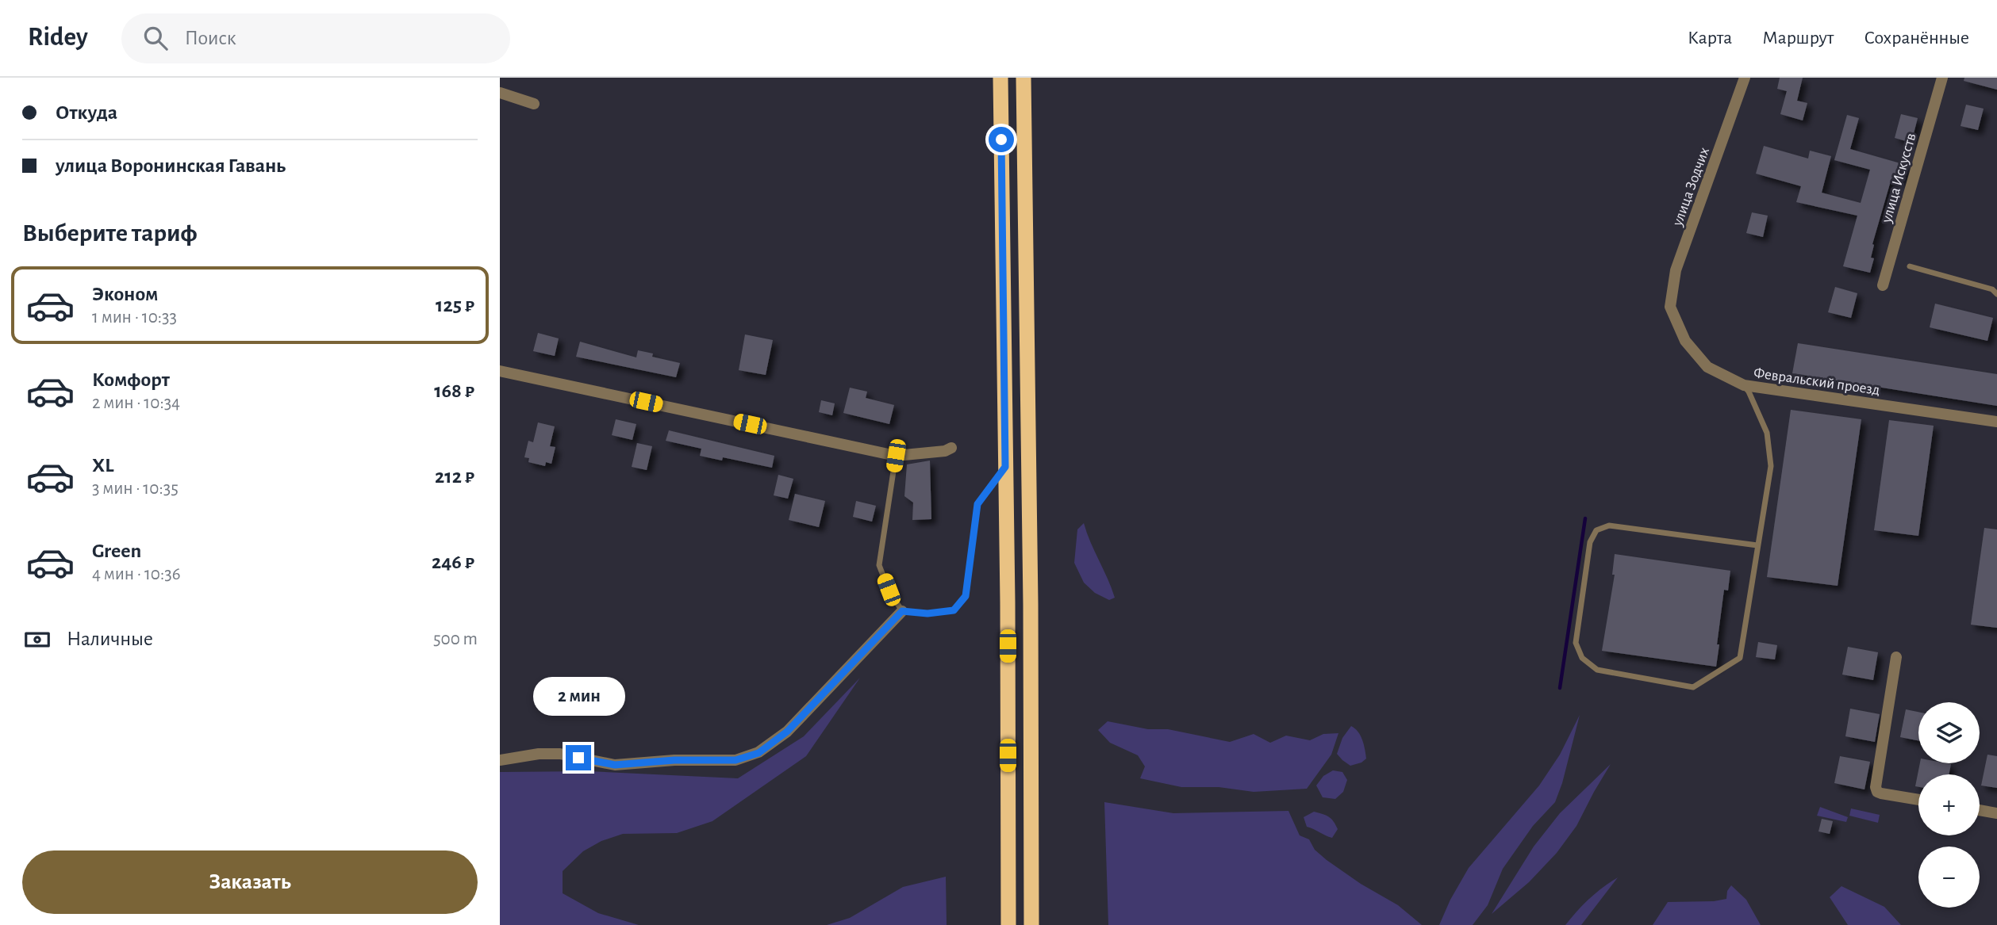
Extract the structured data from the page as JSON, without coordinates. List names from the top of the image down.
{
  "streets": {
    "street": ["улица Искусств", "улица Зодчих", "Февральский проезд"]
  },
  "crossings": [
    ["улица Зодчих", "Февральский проезд"]
  ],
  "page": {
    "header": "Ridey",
    "search": "Поиск",
    "nav": ["Карта", "Маршрут", "Сохранённые"],
    "banner": ["Откуда", "улица Воронинская Гавань"],
    "heading": "Выберите тариф",
    "list": [
      {
        "name": "Эконом",
        "note": "1 мин · 10:33",
        "value": "125 ₽"
      },
      {
        "name": "Комфорт",
        "note": "2 мин · 10:34",
        "value": "168 ₽"
      },
      {
        "name": "XL",
        "note": "3 мин · 10:35",
        "value": "212 ₽"
      },
      {
        "name": "Green",
        "note": "4 мин · 10:36",
        "value": "246 ₽"
      }
    ],
    "pay": ["Наличные", "500 m"],
    "bubble": "2 мин",
    "map_buttons": ["+", "−"],
    "buttons": "Заказать"
  }
}
